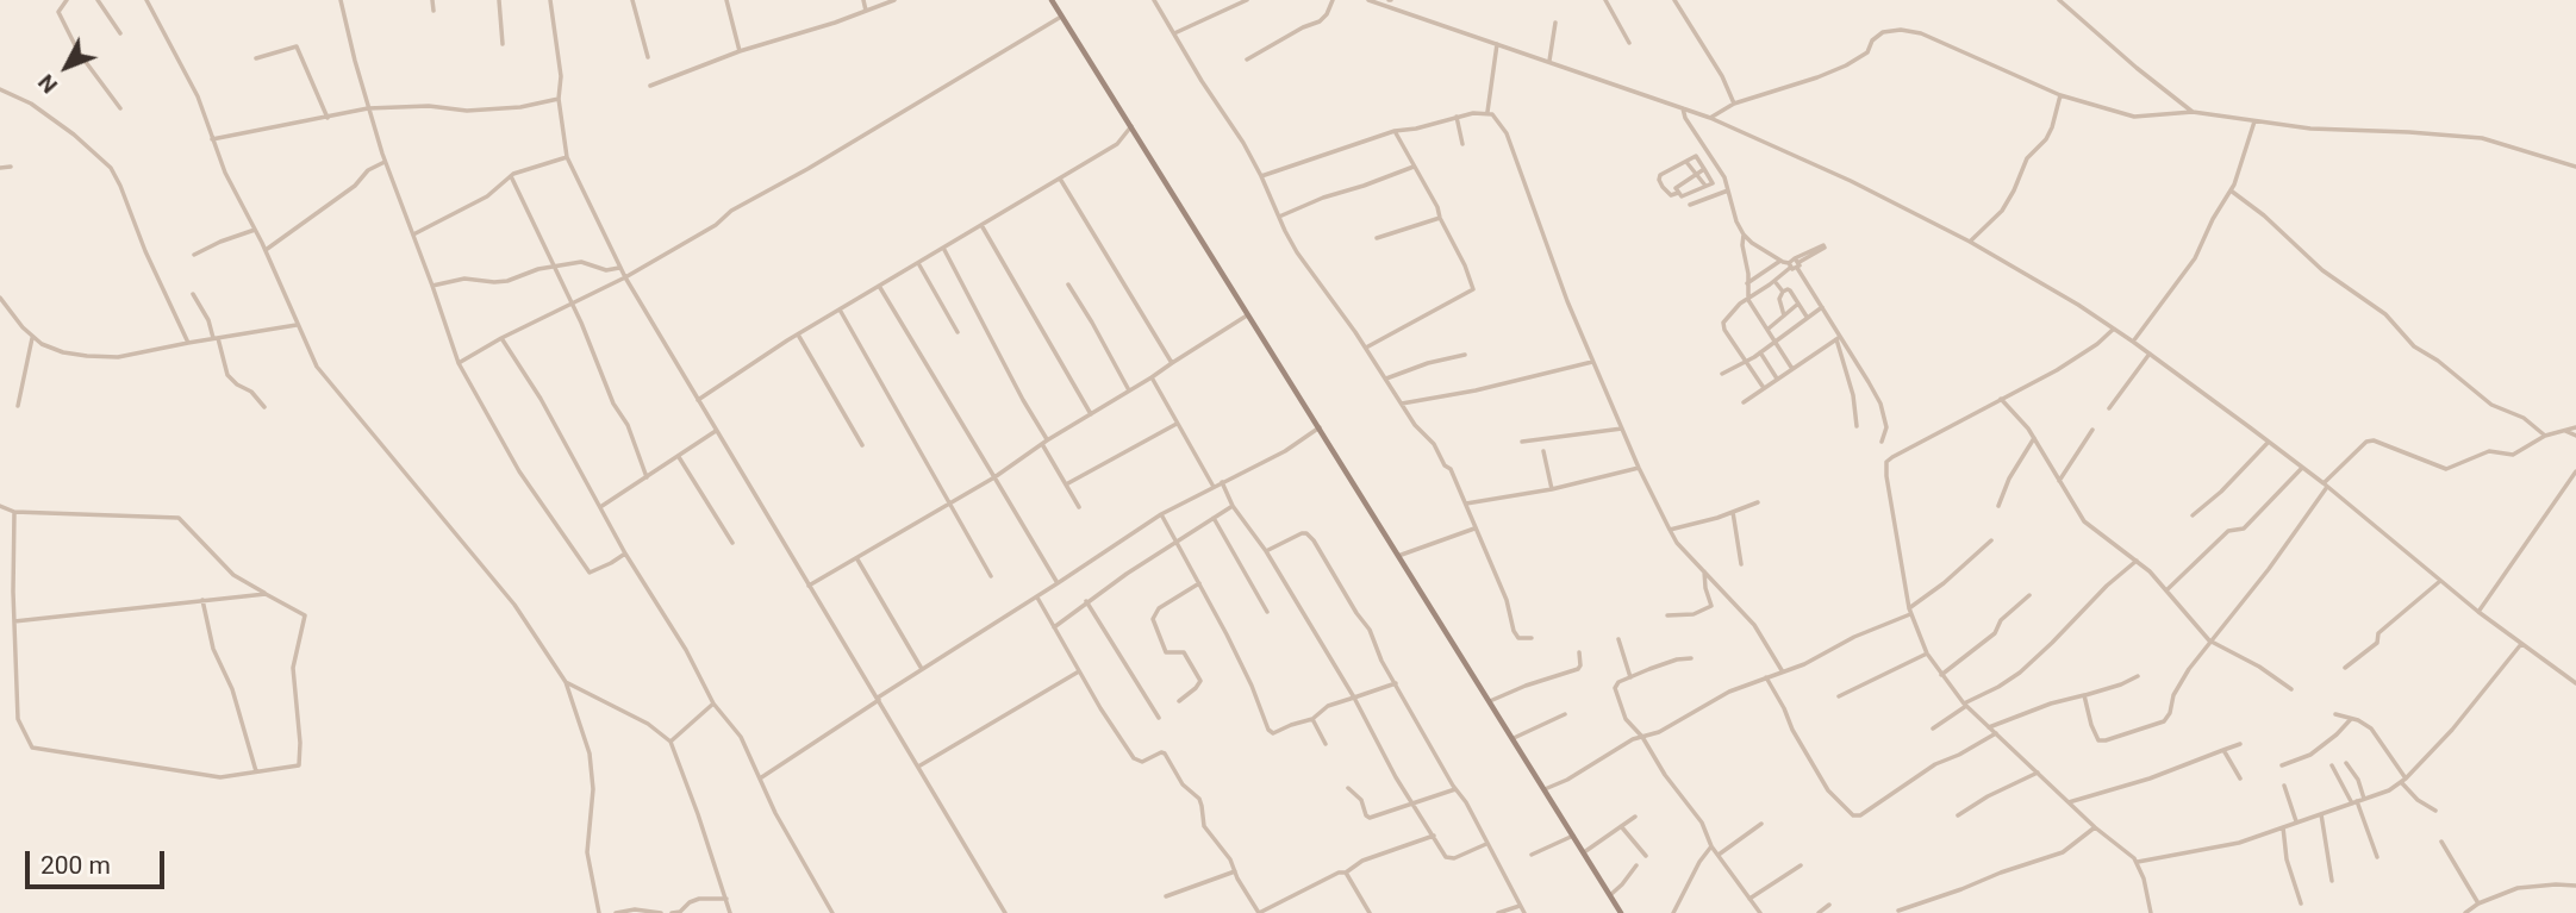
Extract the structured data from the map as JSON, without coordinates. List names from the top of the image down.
{
  "scale_bar": "200 m",
  "north": "bottom left"
}
